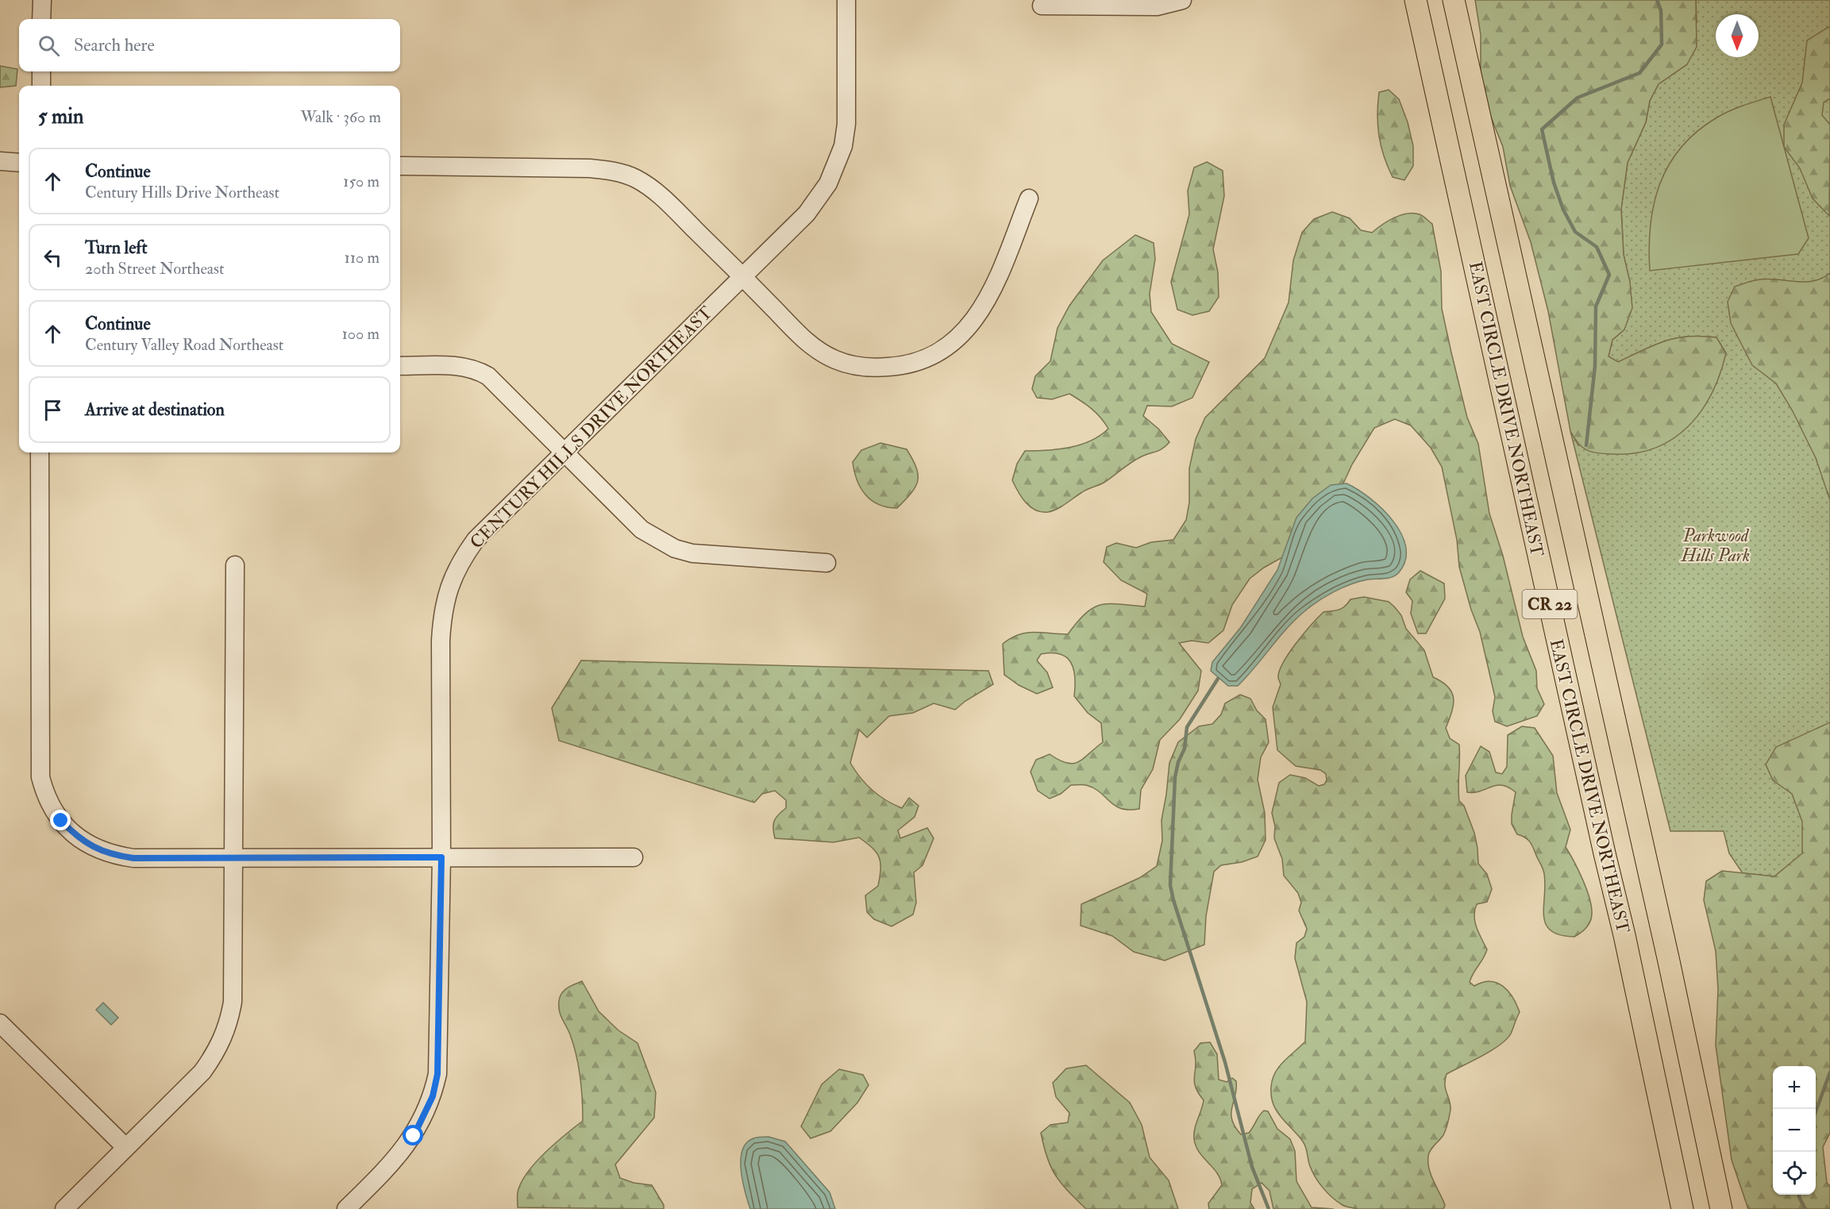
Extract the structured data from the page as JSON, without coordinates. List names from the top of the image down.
{
  "streets": {
    "main road": ["EAST CIRCLE DRIVE NORTHEAST", "CR 22"],
    "street": ["CENTURY HILLS DRIVE NORTHEAST"]
  },
  "parks": ["Parkwood Hills Park"],
  "north": "bottom",
  "page": {
    "search": "Search here",
    "heading": ["5 min", "Walk · 360 m"],
    "list": [
      ["Continue", "Century Hills Drive Northeast", "150 m"],
      ["Turn left", "20th Street Northeast", "110 m"],
      ["Continue", "Century Valley Road Northeast", "100 m"],
      "Arrive at destination"
    ],
    "map_buttons": ["+", "−"]
  }
}
